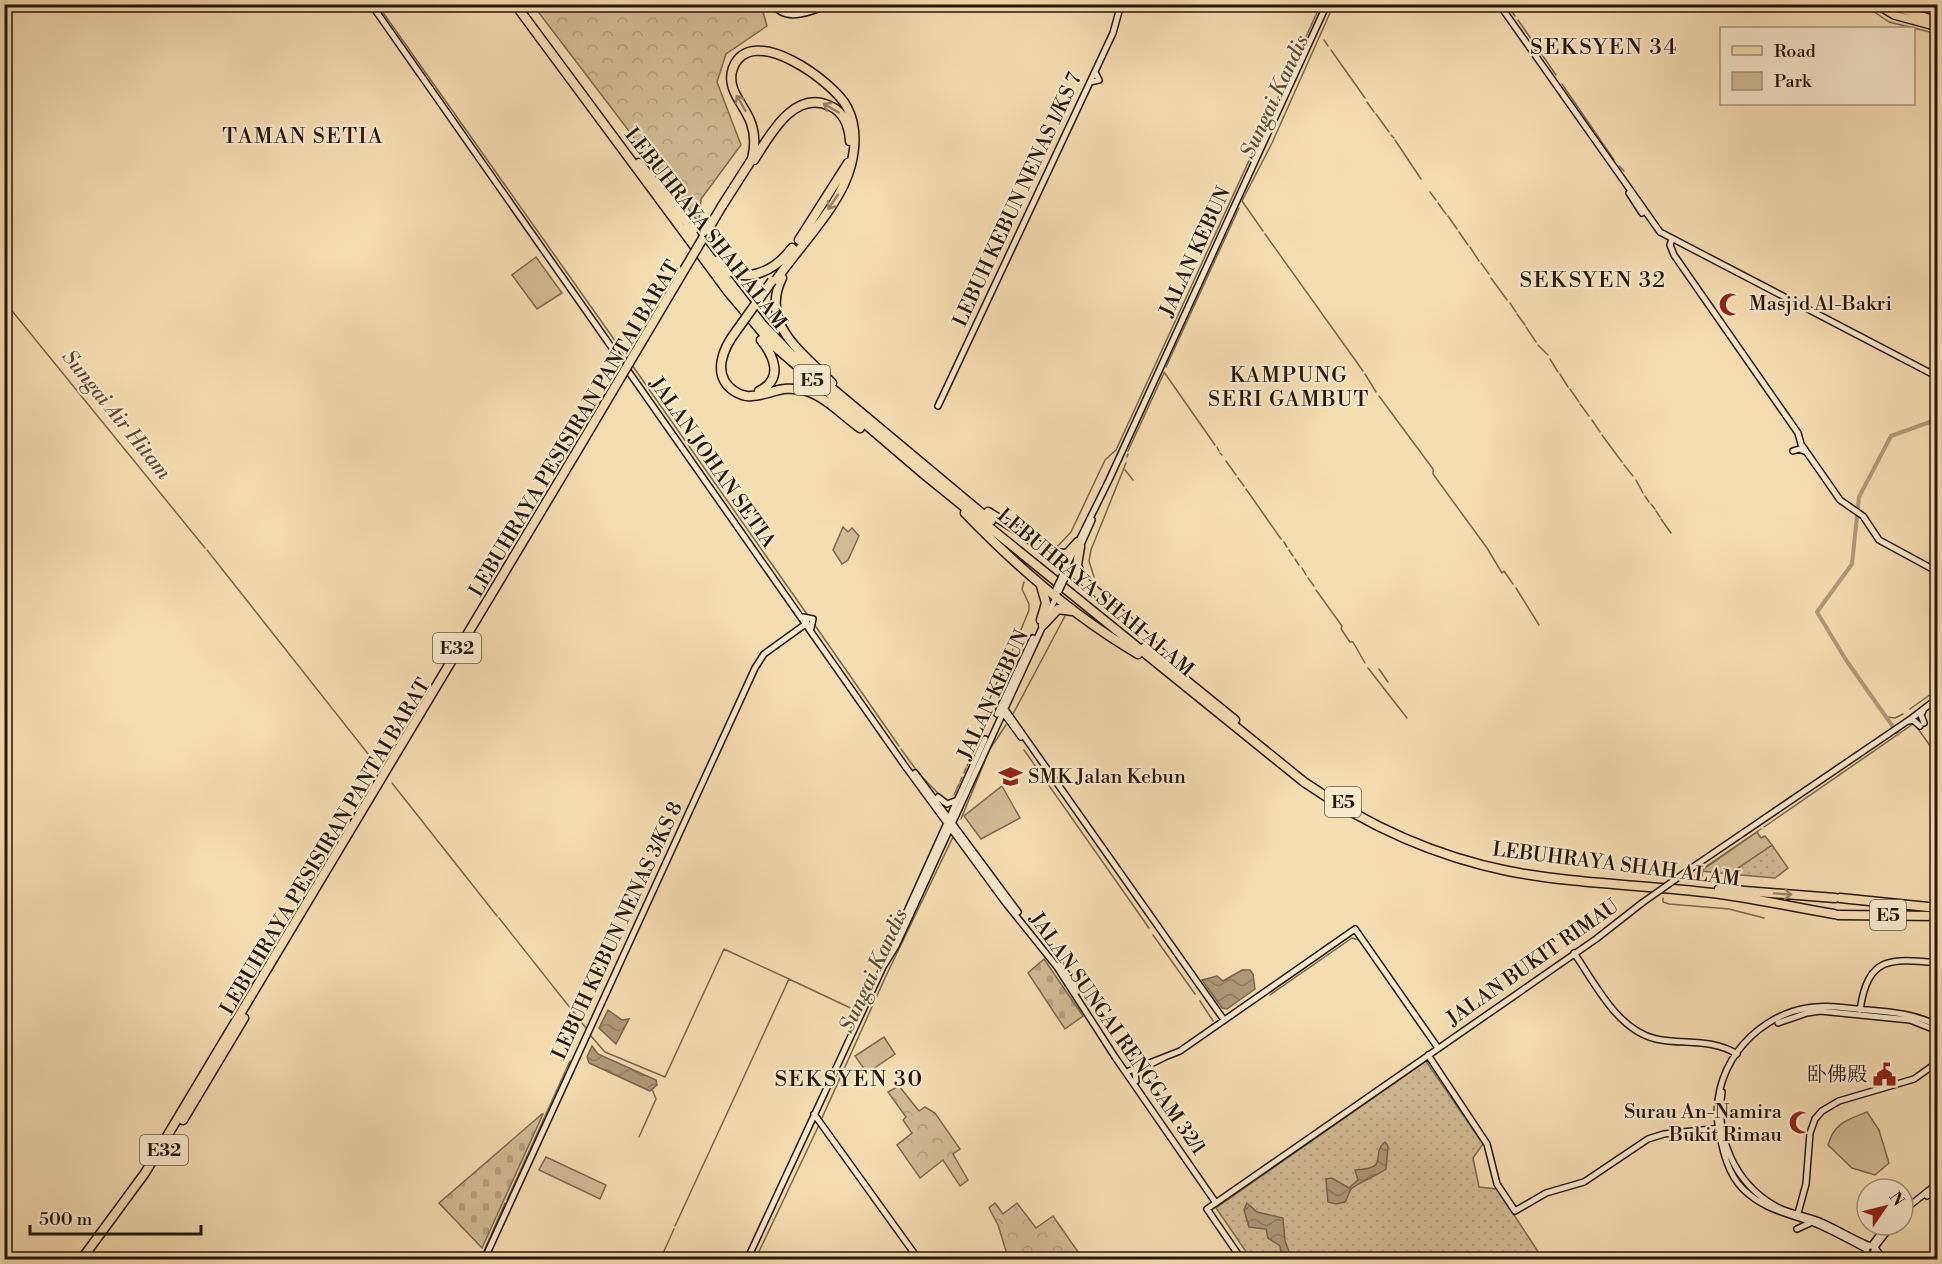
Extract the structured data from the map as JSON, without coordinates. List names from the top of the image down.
{
  "streets": {
    "highway": [
      "LEBUHRAYA SHAH ALAM",
      "E5",
      "LEBUHRAYA PESISIRAN PANTAI BARAT",
      "E32"
    ],
    "main road": [
      "LEBUH KEBUN NENAS 1/KS 7",
      "JALAN KEBUN",
      "JALAN JOHAN SETIA",
      "LEBUH KEBUN NENAS 3/KS 8",
      "JALAN BUKIT RIMAU",
      "JALAN SUNGAI RENGGAM 32/1"
    ]
  },
  "crossings": [
    ["JALAN KEBUN", "JALAN JOHAN SETIA"],
    ["JALAN KEBUN", "JALAN SUNGAI RENGGAM 32/1"],
    ["JALAN JOHAN SETIA", "LEBUH KEBUN NENAS 3/KS 8"],
    ["JALAN JOHAN SETIA", "JALAN SUNGAI RENGGAM 32/1"],
    ["JALAN BUKIT RIMAU", "JALAN SUNGAI RENGGAM 32/1"]
  ],
  "districts": [
    "SEKSYEN 34",
    "TAMAN SETIA",
    "SEKSYEN 32",
    "KAMPUNG SERI GAMBUT",
    "SEKSYEN 30"
  ],
  "water": ["Sungai Kandis", "Sungai Air Hitam"],
  "places": {
    "mosque": ["Masjid Al-Bakri", "Surau An-Namira Bukit Rimau"],
    "school or university": ["SMK Jalan Kebun"],
    "public building": ["卧佛殿"]
  },
  "legend": ["Road", "Park"],
  "scale_bar": "500 m",
  "north": "top right"
}
